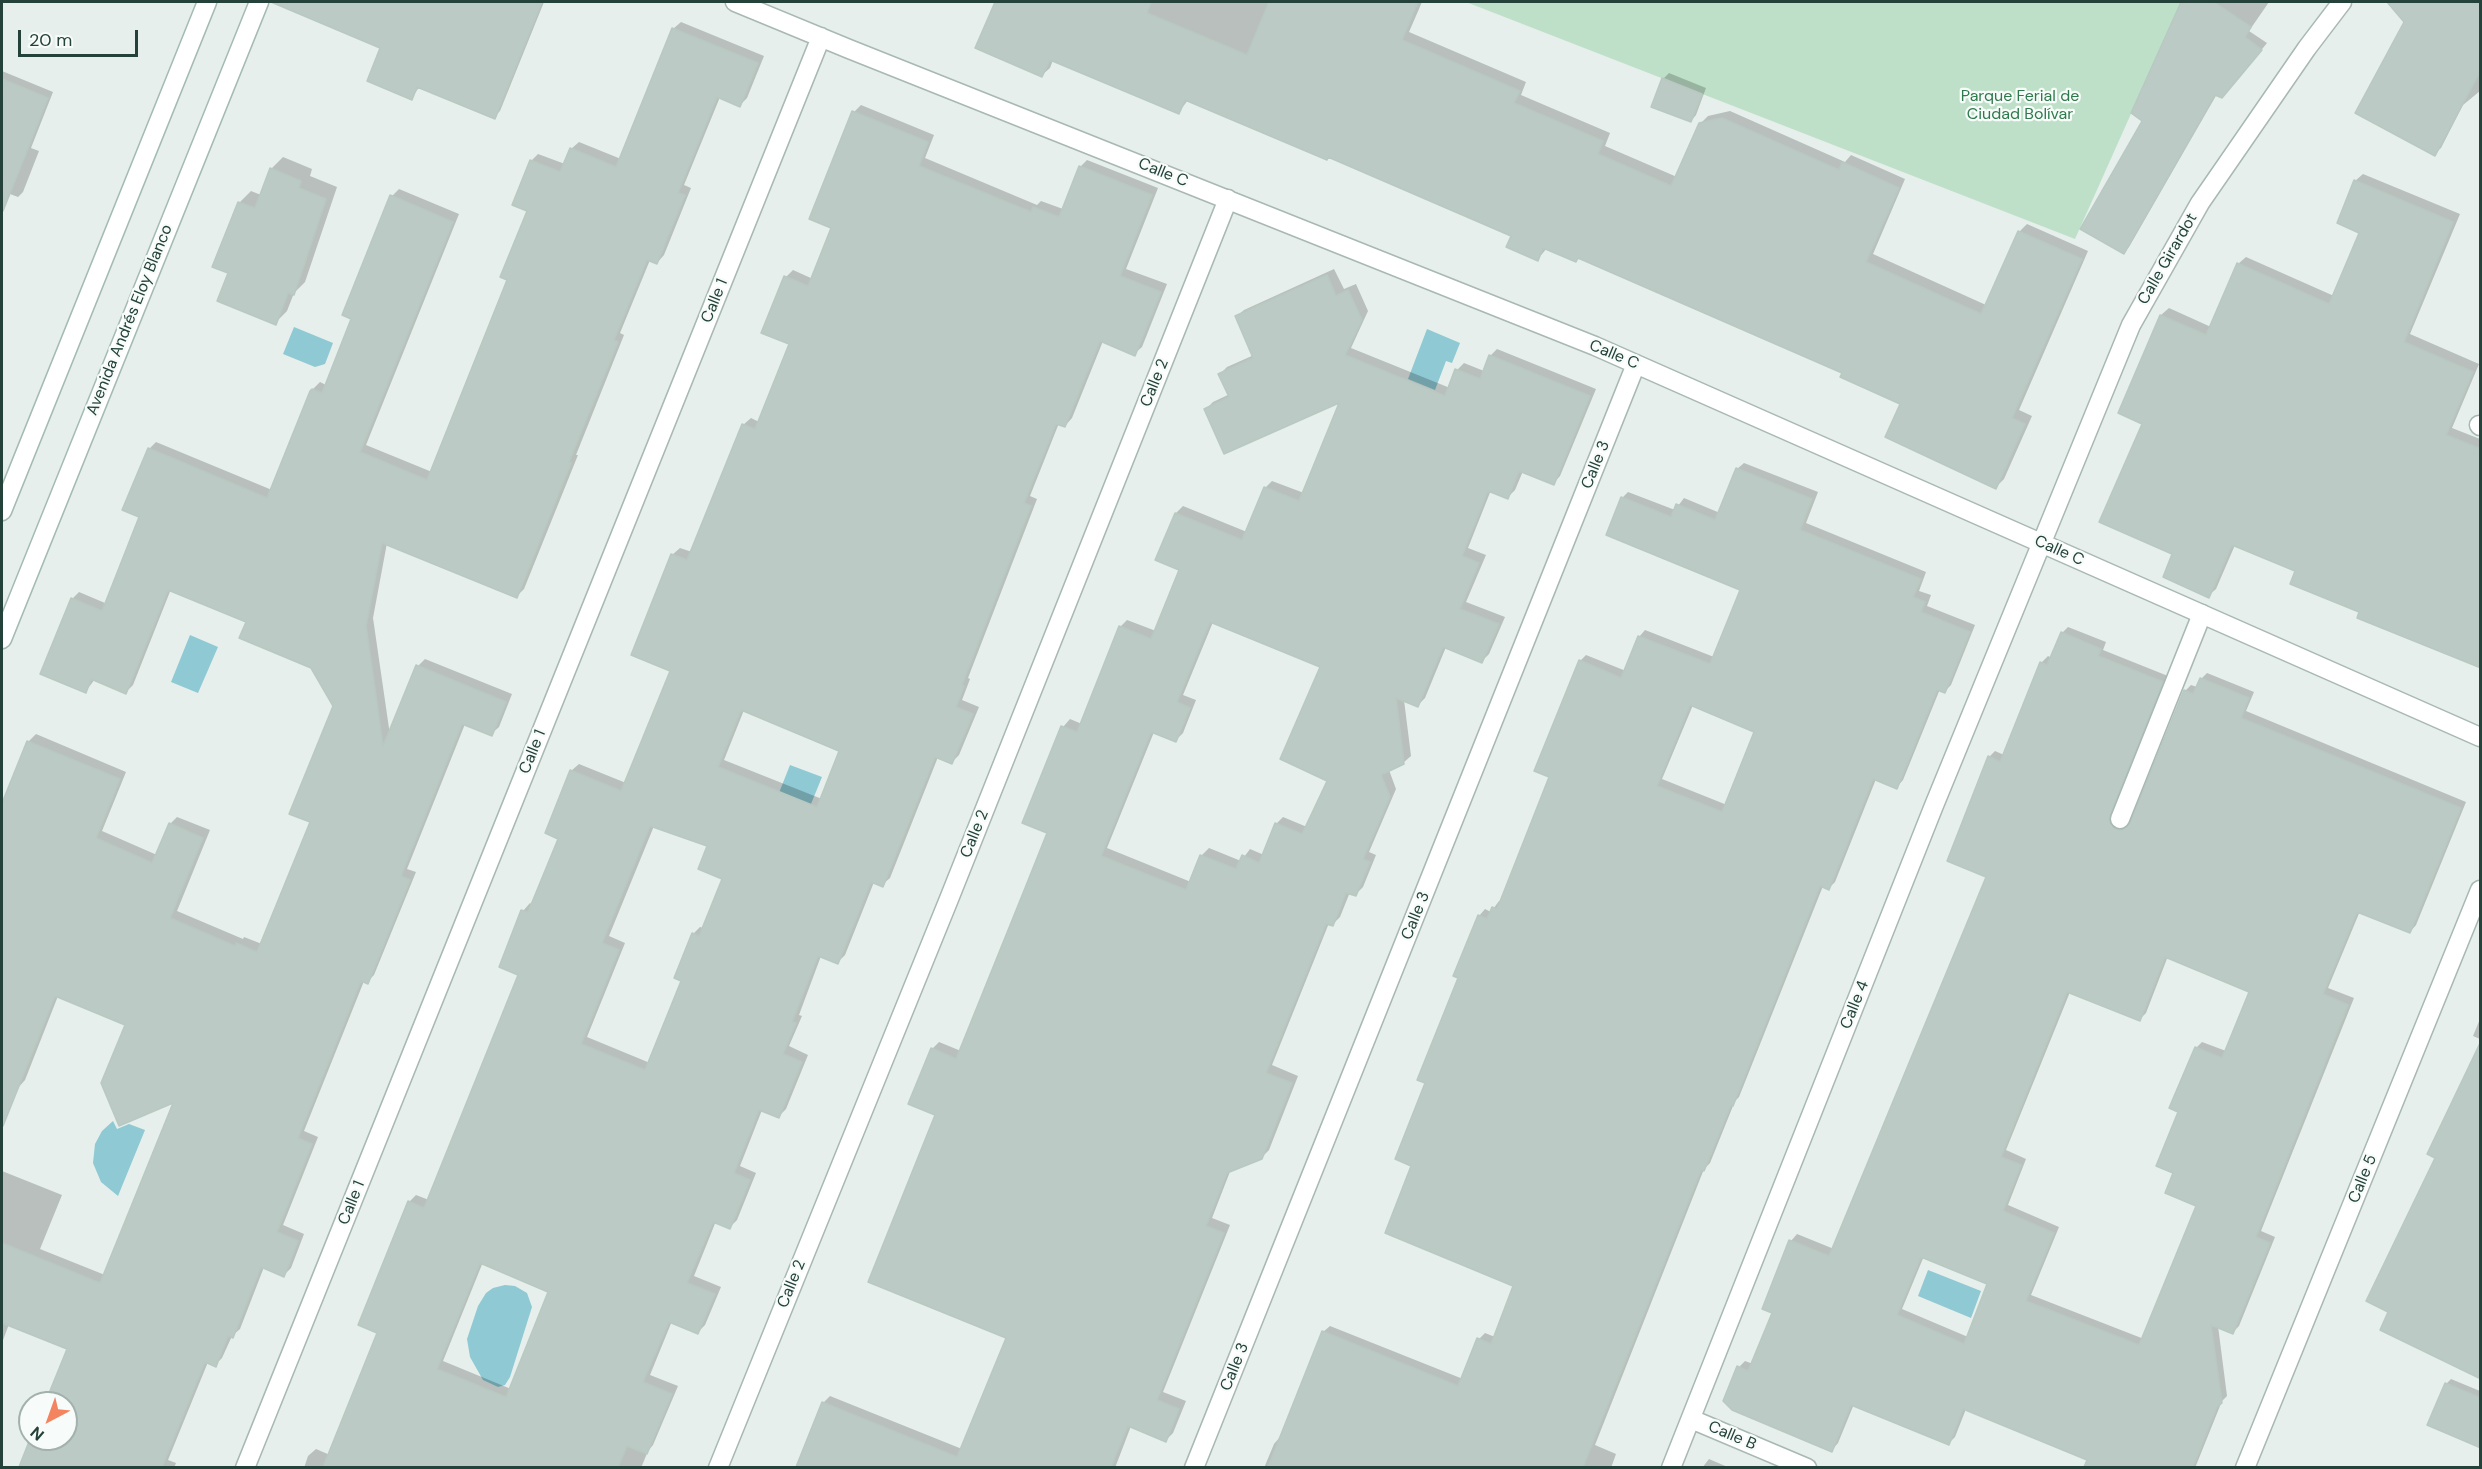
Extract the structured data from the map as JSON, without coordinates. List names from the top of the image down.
{
  "streets": {
    "street": [
      "Calle C",
      "Calle Girardot",
      "Calle 1",
      "Avenida Andrés Eloy Blanco",
      "Calle 2",
      "Calle 3",
      "Calle 4",
      "Calle 5",
      "Calle B"
    ]
  },
  "crossings": [
    ["Calle C", "Calle Girardot"],
    ["Calle C", "Calle 1"],
    ["Calle C", "Calle 2"],
    ["Calle C", "Calle 3"],
    ["Calle C", "Calle 4"],
    ["Calle Girardot", "Calle 4"],
    ["Calle 4", "Calle B"]
  ],
  "parks": ["Parque Ferial de Ciudad Bolívar"],
  "scale_bar": "20 m",
  "north": "bottom left"
}
